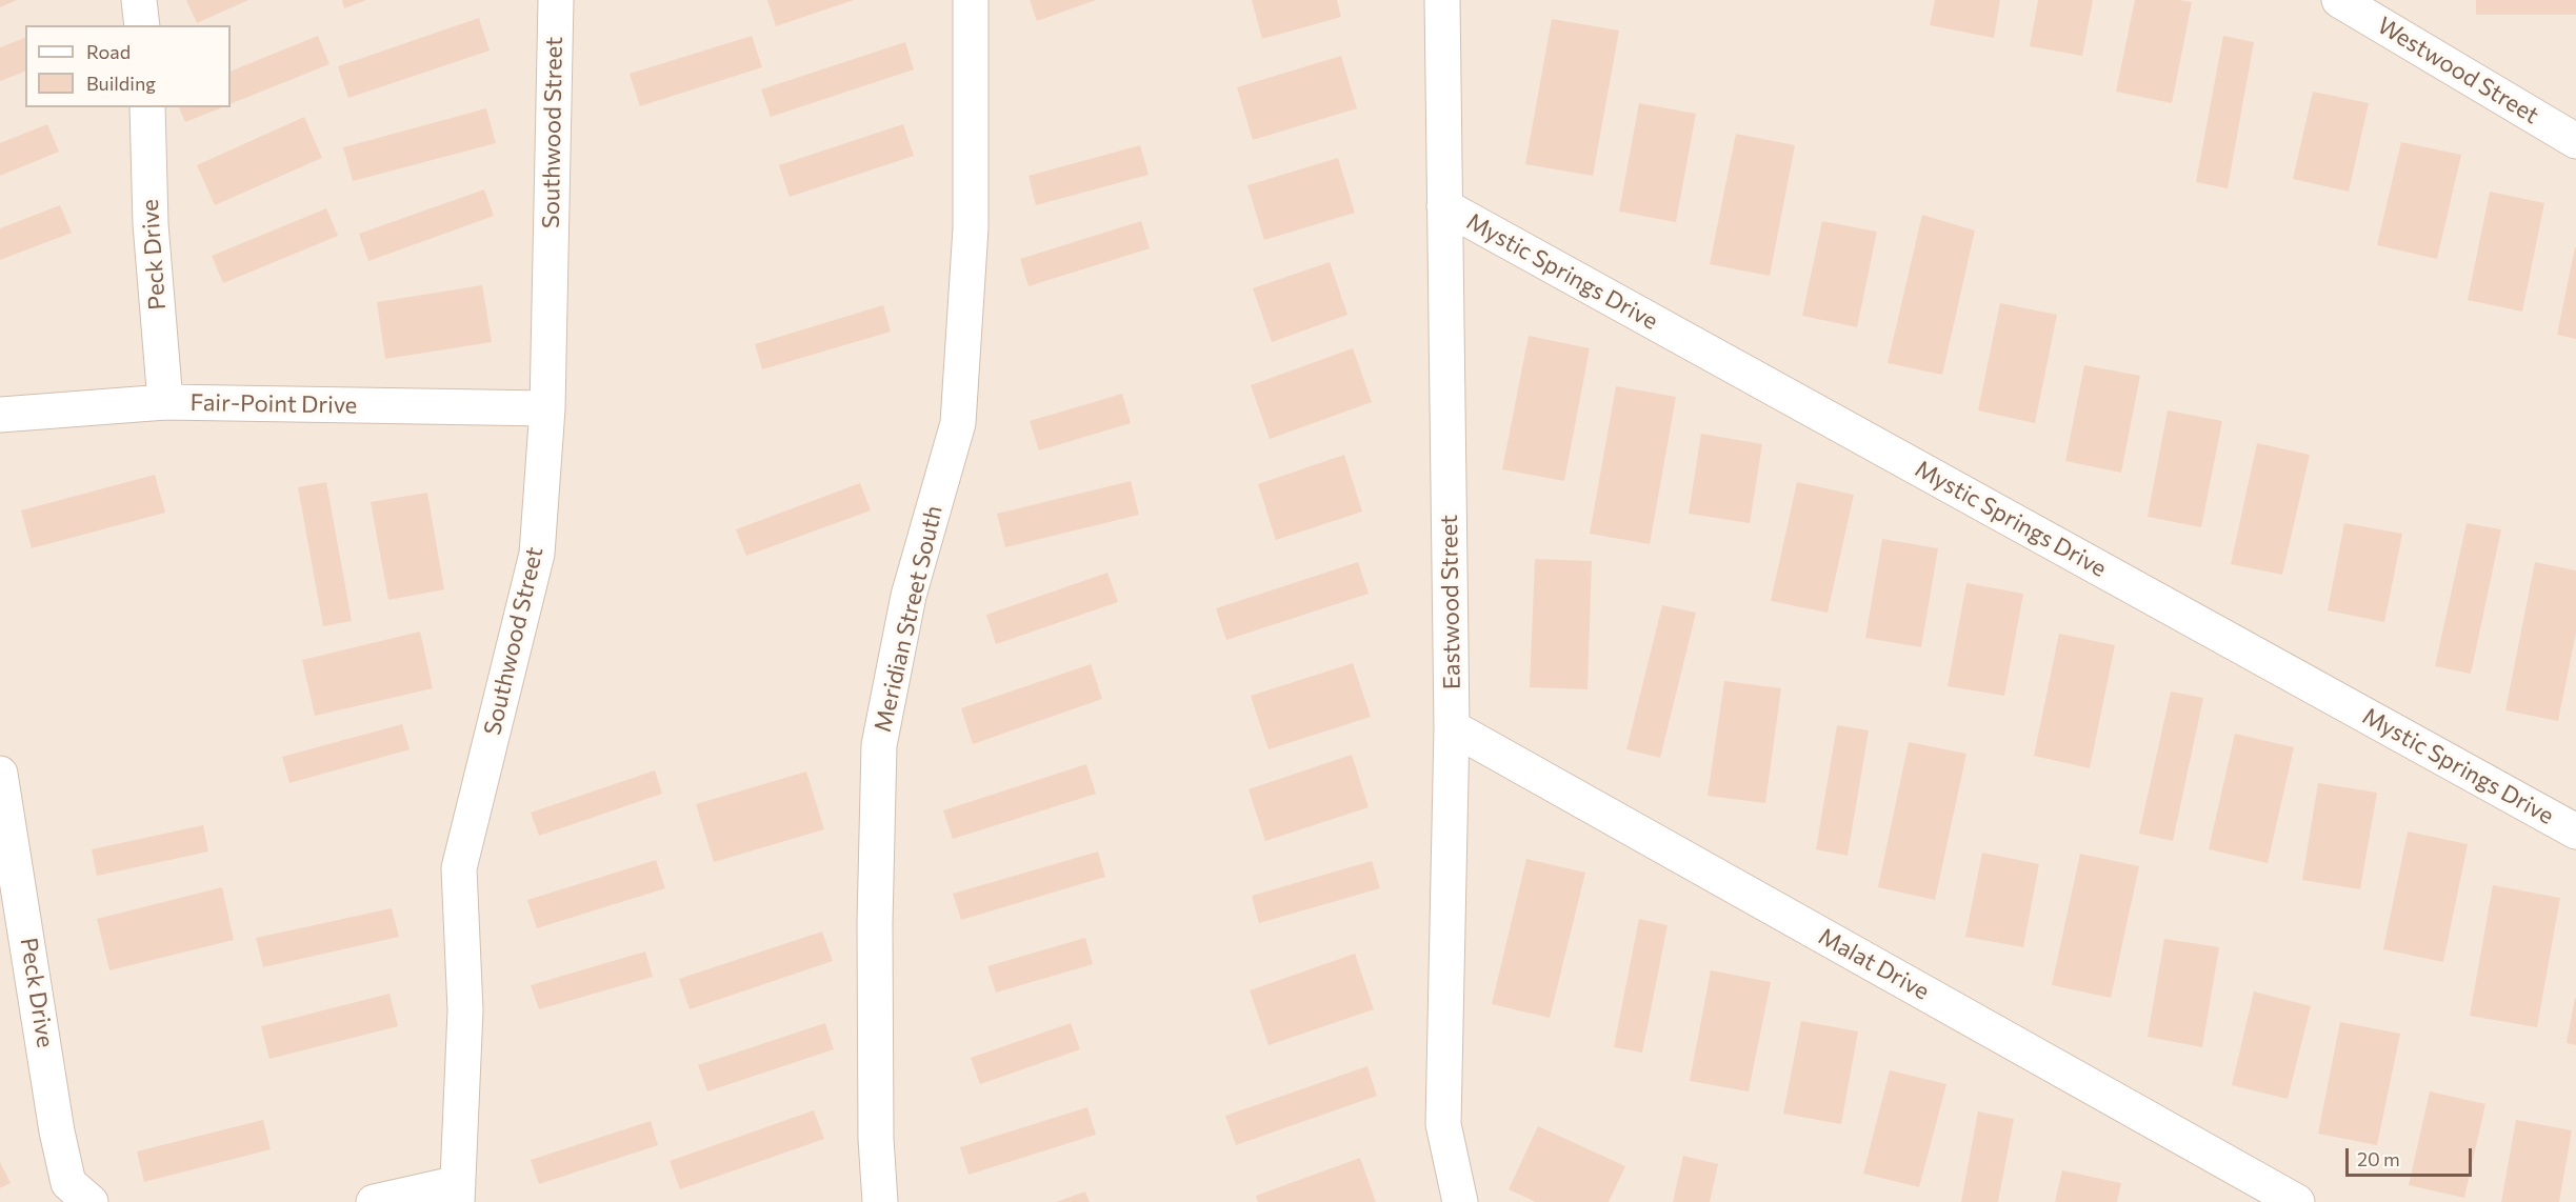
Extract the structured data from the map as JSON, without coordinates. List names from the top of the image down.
{
  "streets": {
    "street": [
      "Westwood Street",
      "Southwood Street",
      "Peck Drive",
      "Mystic Springs Drive",
      "Fair-Point Drive",
      "Eastwood Street",
      "Meridian Street South",
      "Malat Drive"
    ]
  },
  "crossings": [
    ["Southwood Street", "Fair-Point Drive"],
    ["Peck Drive", "Fair-Point Drive"],
    ["Mystic Springs Drive", "Eastwood Street"],
    ["Eastwood Street", "Malat Drive"]
  ],
  "legend": ["Road", "Building"],
  "scale_bar": "20 m"
}
